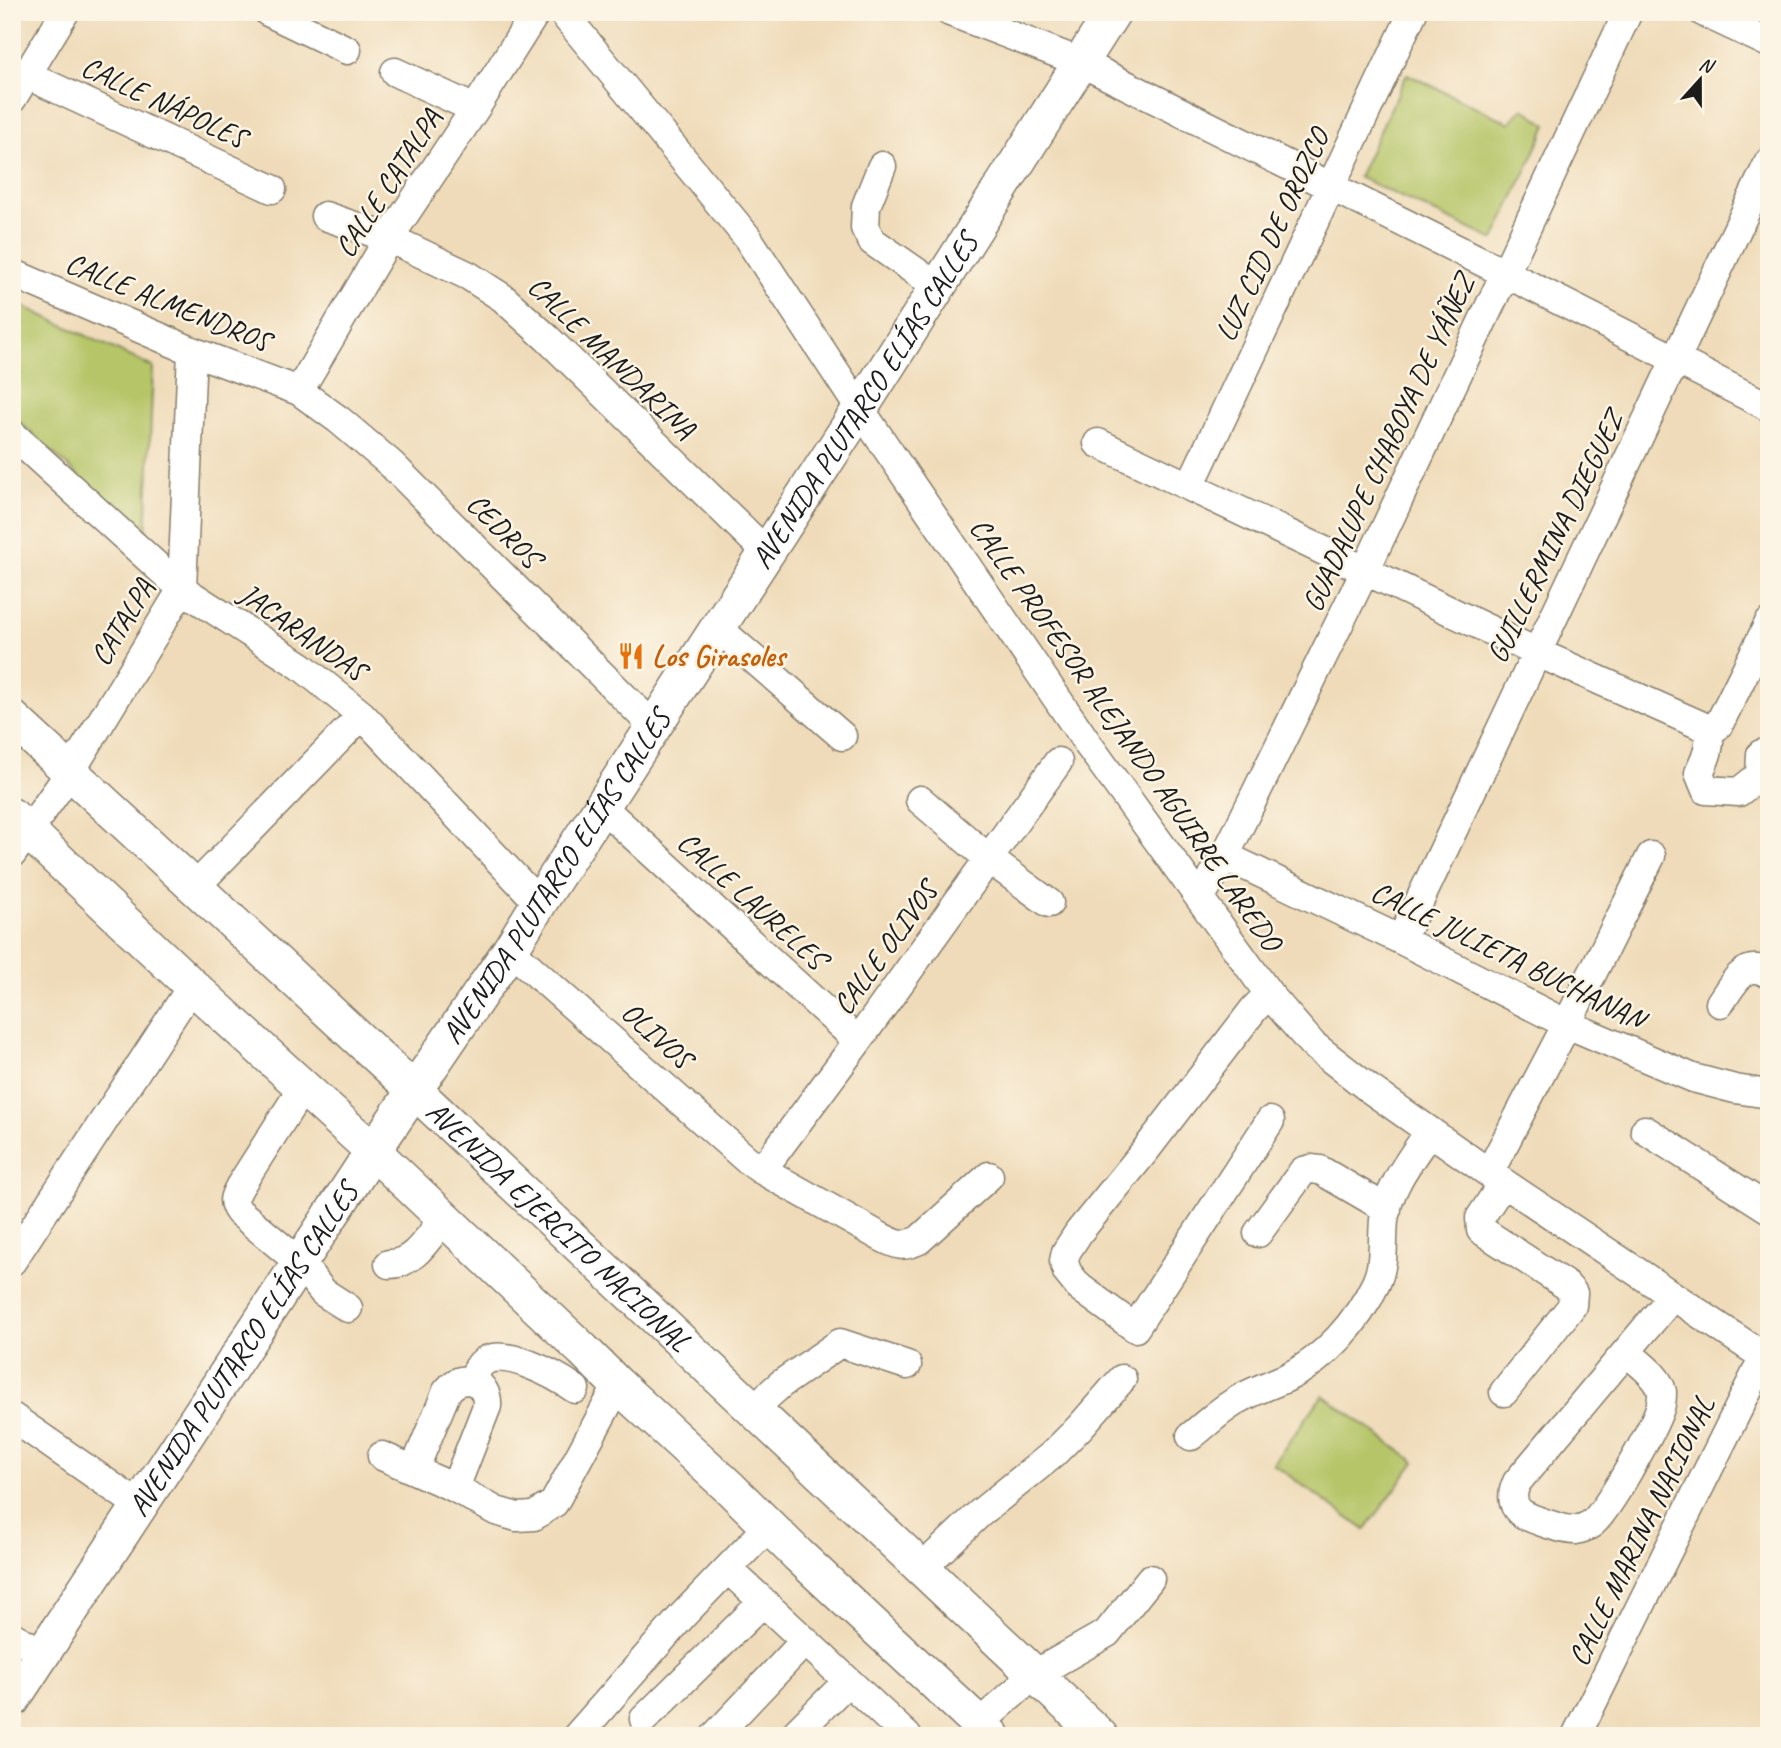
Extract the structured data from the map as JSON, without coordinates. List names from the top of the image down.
{
  "streets": {
    "main road": ["AVENIDA PLUTARCO ELÍAS CALLES", "AVENIDA EJERCITO NACIONAL"],
    "street": [
      "CALLE NÁPOLES",
      "CALLE CATALPA",
      "LUZ CID DE OROZCO",
      "CALLE ALMENDROS",
      "CALLE MANDARINA",
      "GUADALUPE CHABOYA DE YÁÑEZ",
      "CEDROS",
      "GUILLERMINA DIEGUEZ",
      "CATALPA",
      "JACARANDAS",
      "CALLE PROFESOR ALEJANDO AGUIRRE LAREDO",
      "CALLE LAURELES",
      "CALLE OLIVOS",
      "CALLE JULIETA BUCHANAN",
      "OLIVOS",
      "CALLE MARINA NACIONAL"
    ]
  },
  "crossings": [
    ["CALLE CATALPA", "CALLE ALMENDROS"],
    ["CALLE CATALPA", "CALLE MANDARINA"],
    ["CALLE CATALPA", "CEDROS"],
    ["CALLE ALMENDROS", "CEDROS"],
    ["CALLE ALMENDROS", "CATALPA"],
    ["CALLE MANDARINA", "AVENIDA PLUTARCO ELÍAS CALLES"],
    ["AVENIDA PLUTARCO ELÍAS CALLES", "CEDROS"],
    ["AVENIDA PLUTARCO ELÍAS CALLES", "JACARANDAS"],
    ["AVENIDA PLUTARCO ELÍAS CALLES", "CALLE PROFESOR ALEJANDO AGUIRRE LAREDO"],
    ["AVENIDA PLUTARCO ELÍAS CALLES", "CALLE LAURELES"],
    ["AVENIDA PLUTARCO ELÍAS CALLES", "OLIVOS"],
    ["AVENIDA PLUTARCO ELÍAS CALLES", "AVENIDA EJERCITO NACIONAL"],
    ["GUADALUPE CHABOYA DE YÁÑEZ", "CALLE PROFESOR ALEJANDO AGUIRRE LAREDO"],
    ["GUADALUPE CHABOYA DE YÁÑEZ", "CALLE JULIETA BUCHANAN"],
    ["GUILLERMINA DIEGUEZ", "CALLE JULIETA BUCHANAN"],
    ["CATALPA", "JACARANDAS"],
    ["CATALPA", "AVENIDA EJERCITO NACIONAL"],
    ["CALLE PROFESOR ALEJANDO AGUIRRE LAREDO", "CALLE MARINA NACIONAL"],
    ["CALLE LAURELES", "CALLE OLIVOS"],
    ["CALLE OLIVOS", "OLIVOS"]
  ],
  "places": {
    "restaurant": ["Los Girasoles"]
  },
  "north": "top"
}
